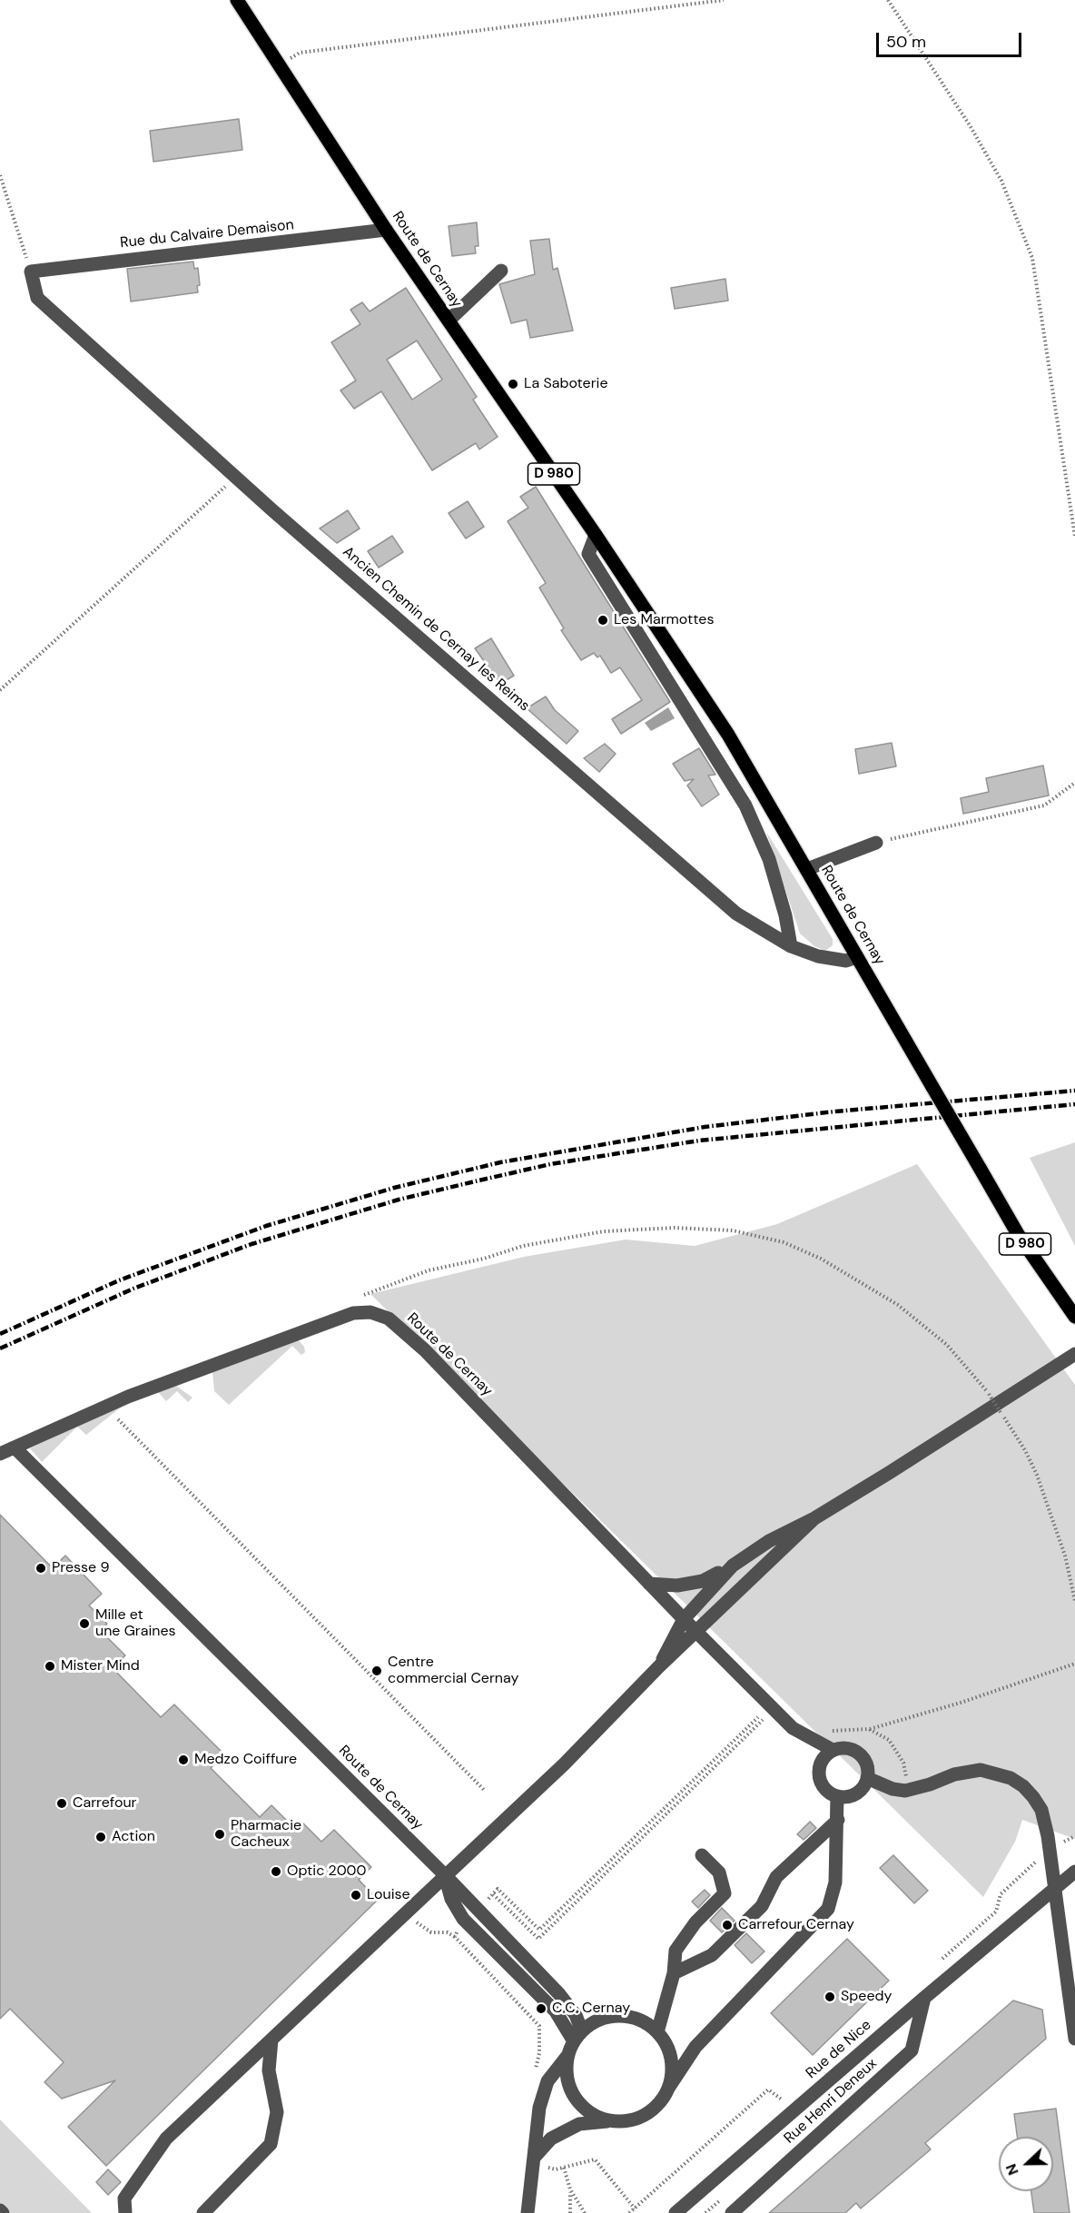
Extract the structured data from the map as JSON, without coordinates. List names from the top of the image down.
{
  "streets": {
    "main road": ["Route de Cernay", "D 980"],
    "street": [
      "Rue du Calvaire Demaison",
      "Ancien Chemin de Cernay les Reims",
      "Rue de Nice",
      "Rue Henri Deneux"
    ]
  },
  "crossings": [
    ["Rue du Calvaire Demaison", "Route de Cernay"],
    ["Rue du Calvaire Demaison", "Ancien Chemin de Cernay les Reims"],
    ["Route de Cernay", "Ancien Chemin de Cernay les Reims"],
    ["Rue de Nice", "Rue Henri Deneux"]
  ],
  "places": [
    "La Saboterie",
    "Les Marmottes",
    "Presse 9",
    "Mille et une Graines",
    "Mister Mind",
    "Centre commercial Cernay",
    "Medzo Coiffure",
    "Carrefour",
    "Pharmacie Cacheux",
    "Action",
    "Optic 2000",
    "Louise",
    "Carrefour Cernay",
    "Speedy",
    "C.C. Cernay"
  ],
  "scale_bar": "50 m",
  "north": "left"
}
